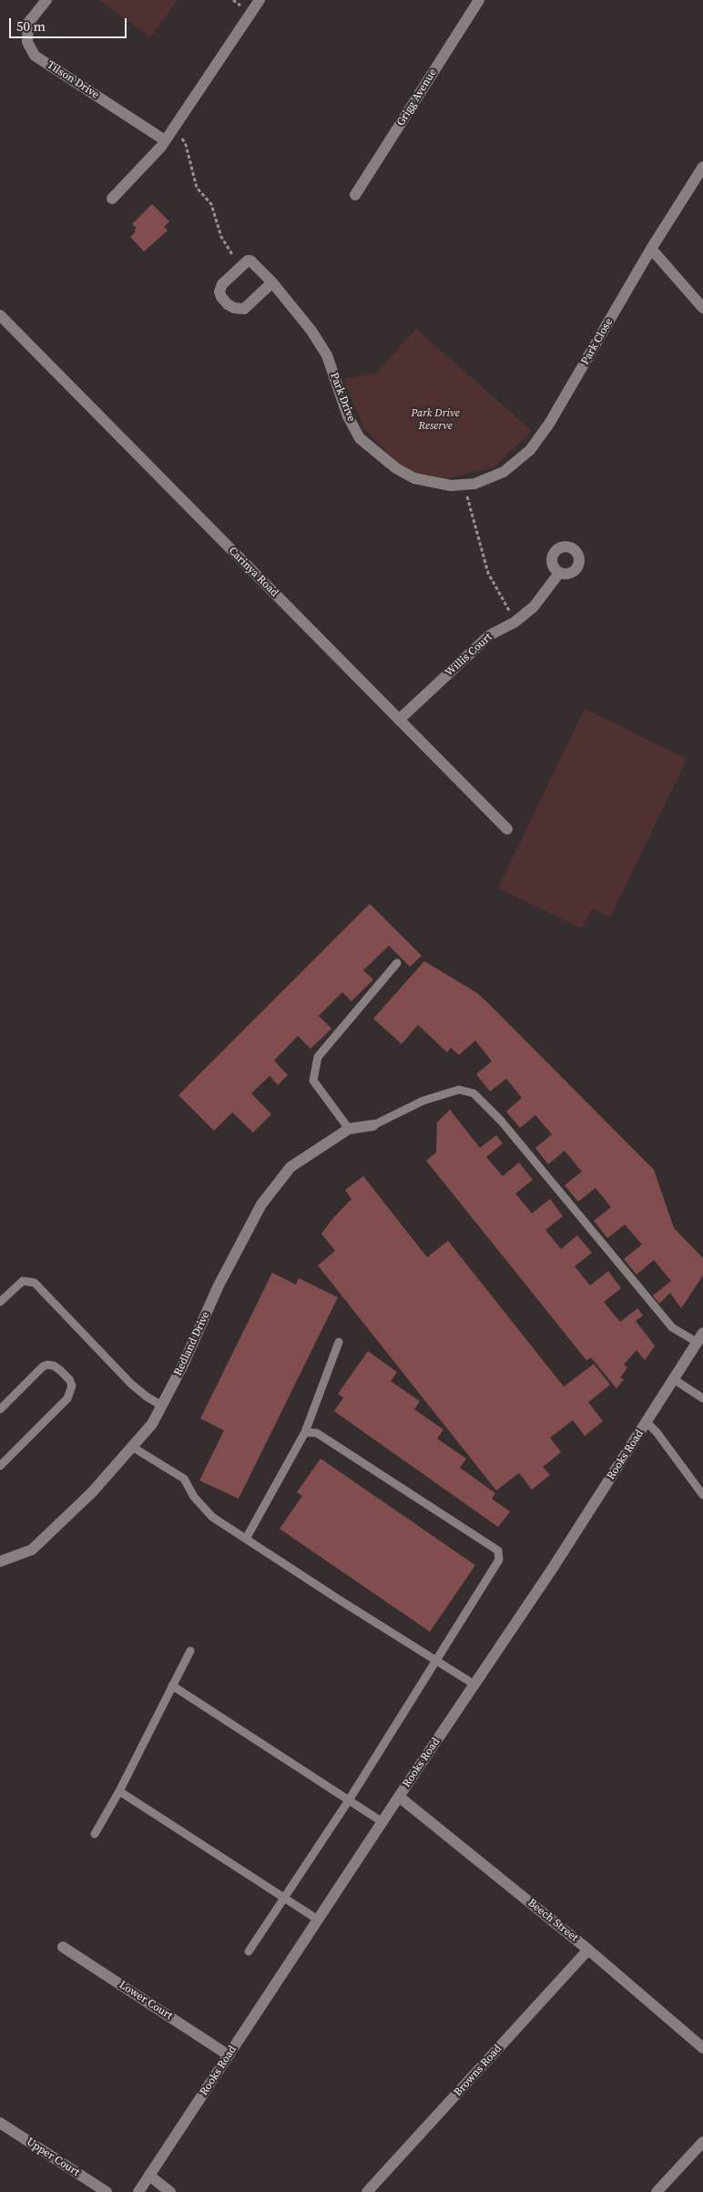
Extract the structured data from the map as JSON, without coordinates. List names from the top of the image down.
{
  "streets": {
    "street": [
      "Tilson Drive",
      "Grigg Avenue",
      "Park Close",
      "Park Drive",
      "Carinya Road",
      "Willis Court",
      "Redland Drive",
      "Rooks Road",
      "Beech Street",
      "Lower Court",
      "Browns Road",
      "Upper Court"
    ]
  },
  "crossings": [
    ["Park Close", "Park Drive"],
    ["Carinya Road", "Willis Court"],
    ["Rooks Road", "Beech Street"],
    ["Rooks Road", "Lower Court"],
    ["Beech Street", "Browns Road"]
  ],
  "parks": ["Park Drive Reserve"],
  "scale_bar": "50 m"
}
